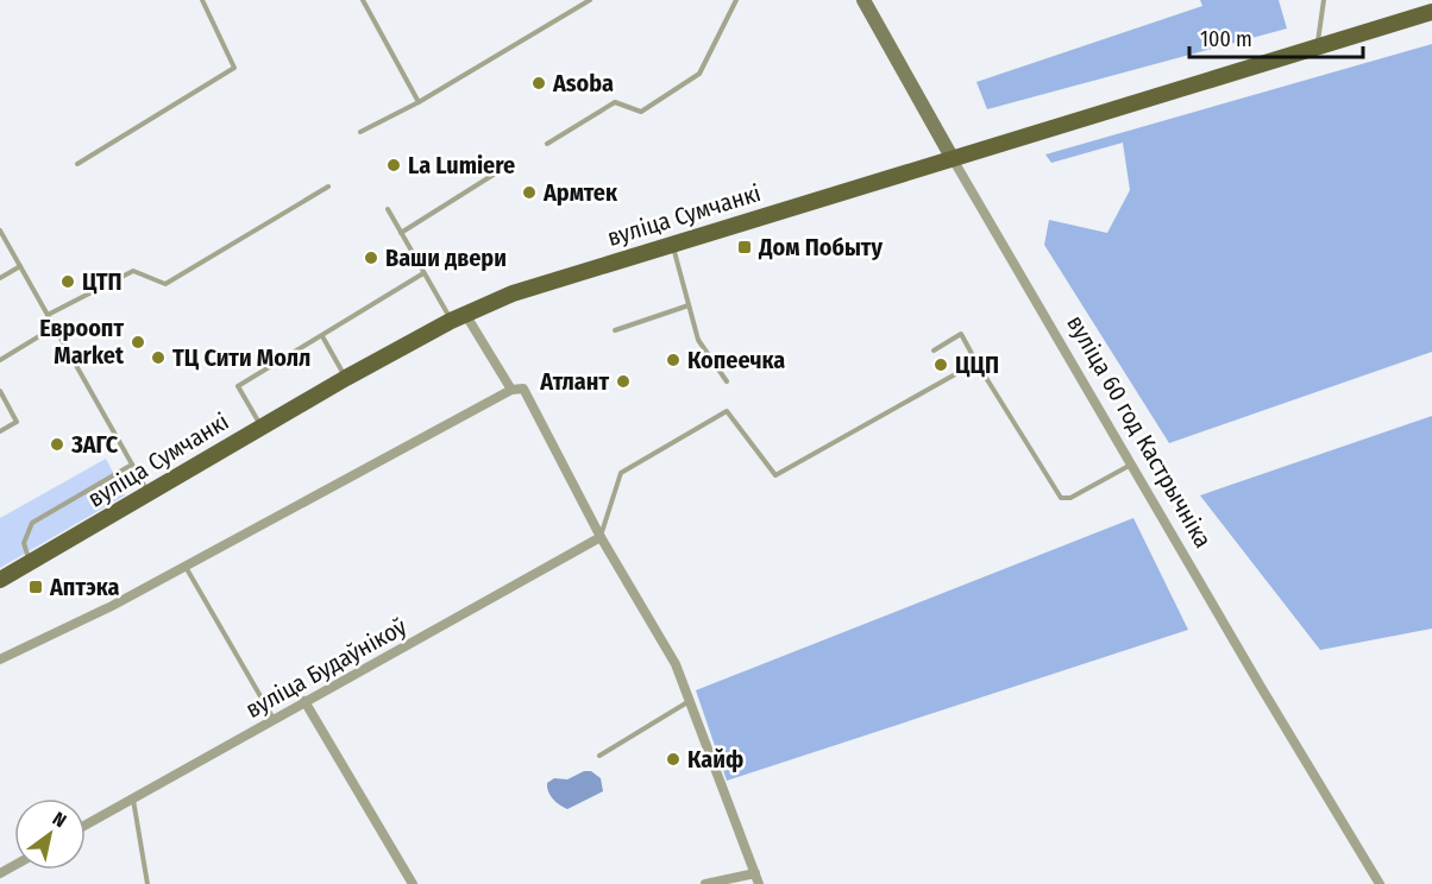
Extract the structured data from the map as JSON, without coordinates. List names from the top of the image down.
{
  "streets": {
    "main road": ["вуліца Сумчанкі"],
    "street": ["вуліца 60 год Кастрычніка", "вуліца Будаўнікоў"]
  },
  "crossings": [
    ["вуліца Сумчанкі", "вуліца 60 год Кастрычніка"]
  ],
  "places": {
    "other": [
      "Asoba",
      "La Lumiere",
      "Армтек",
      "Ваши двери",
      "ЦТП",
      "Евроопт Market",
      "ТЦ Сити Молл",
      "Копеечка",
      "ЦЦП",
      "Атлант",
      "ЗАГС",
      "Кайф"
    ],
    "transit": ["Дом Побыту", "Аптэка"]
  },
  "scale_bar": "100 m",
  "north": "top right"
}
